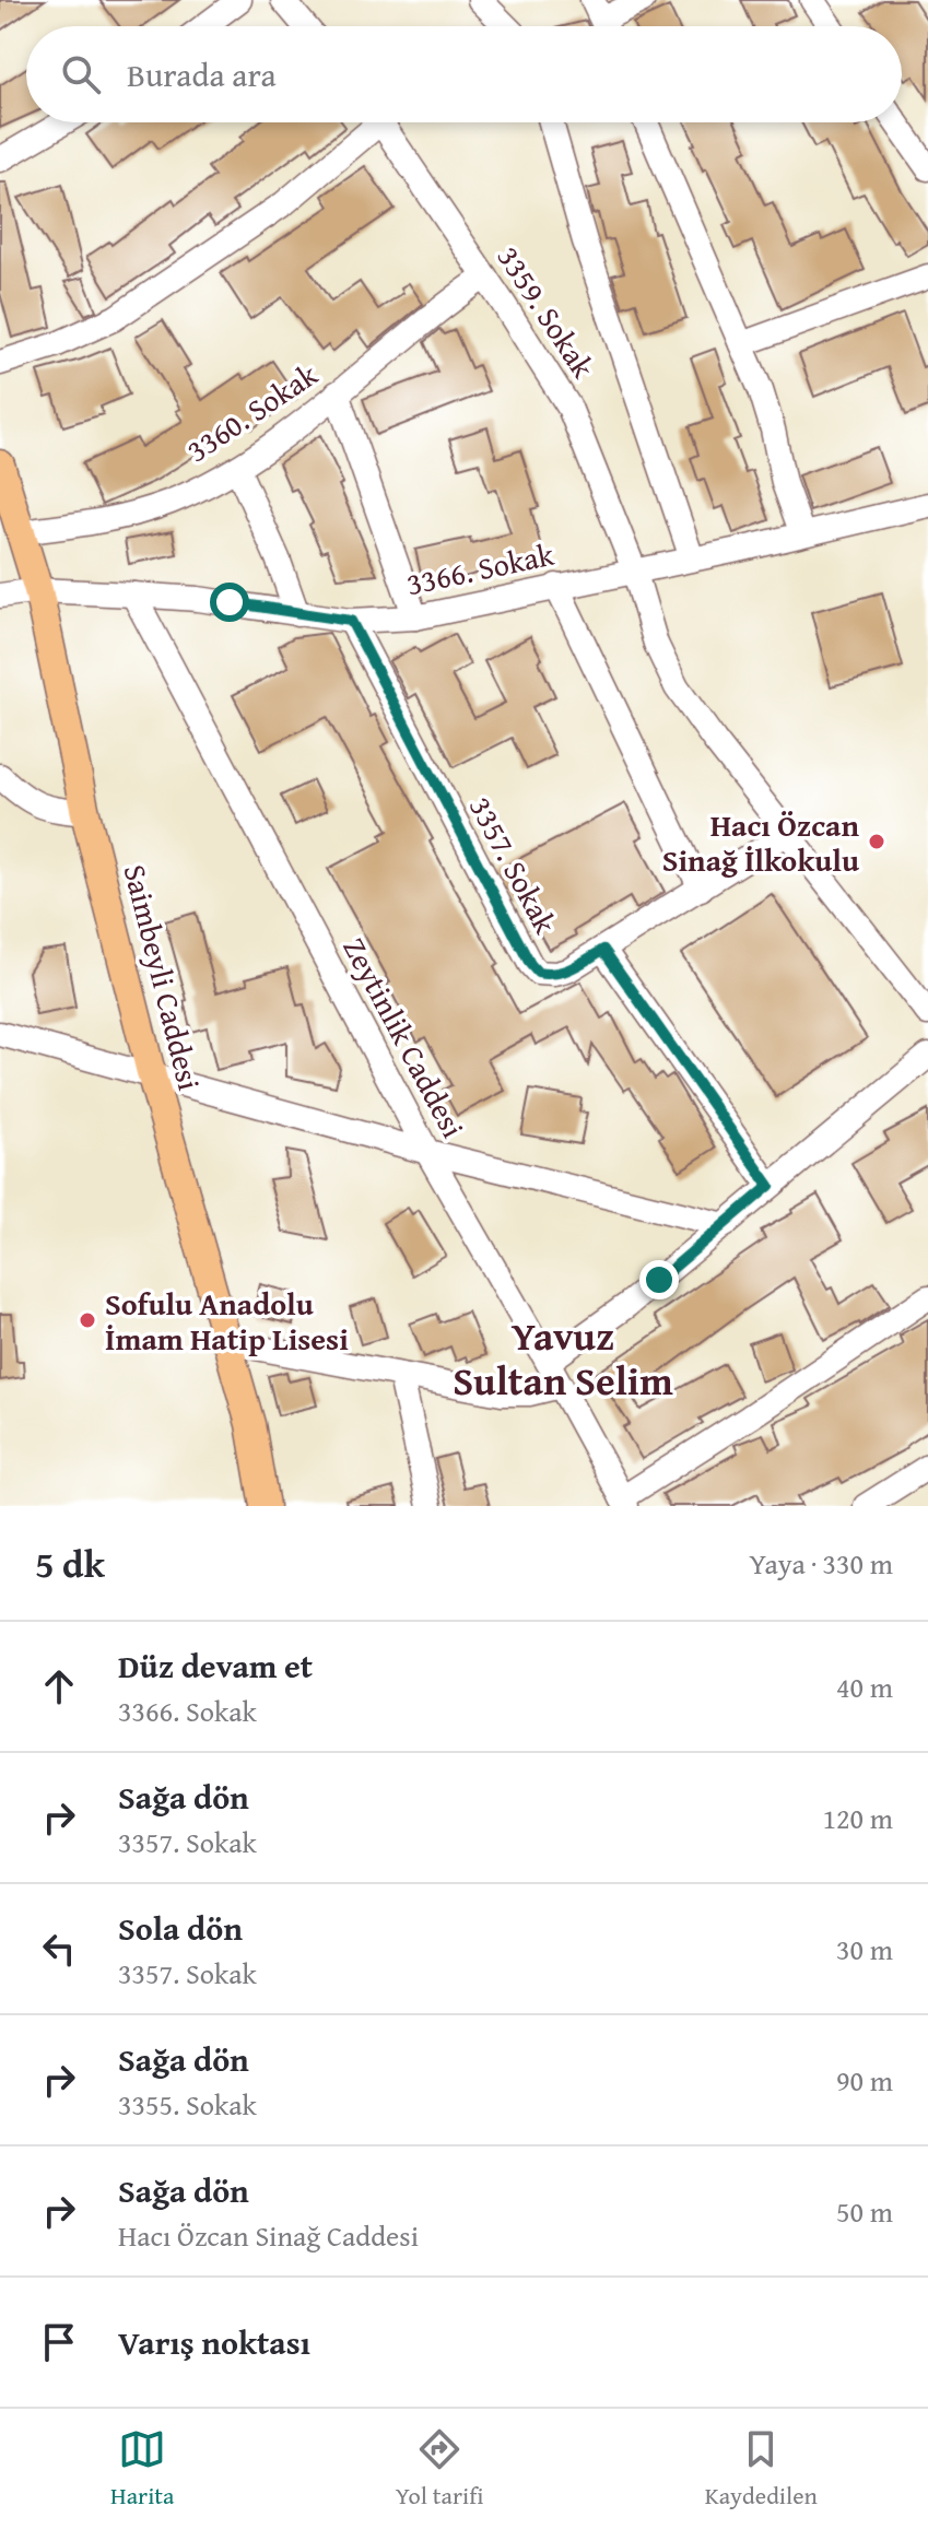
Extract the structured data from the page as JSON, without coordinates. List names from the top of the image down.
{
  "streets": {
    "main road": ["Saimbeyli Caddesi"],
    "street": [
      "3359. Sokak",
      "3360. Sokak",
      "3366. Sokak",
      "3357. Sokak",
      "Zeytinlik Caddesi"
    ]
  },
  "crossings": [
    ["3359. Sokak", "3360. Sokak"],
    ["3359. Sokak", "3366. Sokak"],
    ["3359. Sokak", "3357. Sokak"],
    ["3360. Sokak", "Saimbeyli Caddesi"],
    ["3366. Sokak", "3357. Sokak"],
    ["3366. Sokak", "Saimbeyli Caddesi"],
    ["3366. Sokak", "Zeytinlik Caddesi"]
  ],
  "districts": ["Yavuz Sultan Selim"],
  "places": ["Hacı Özcan Sinağ İlkokulu", "Sofulu Anadolu İmam Hatip Lisesi"],
  "page": {
    "search": "Burada ara",
    "heading": ["5 dk", "Yaya · 330 m"],
    "list": [
      ["Düz devam et", "3366. Sokak", "40 m"],
      ["Sağa dön", "3357. Sokak", "120 m"],
      ["Sola dön", "3357. Sokak", "30 m"],
      ["Sağa dön", "3355. Sokak", "90 m"],
      ["Sağa dön", "Hacı Özcan Sinağ Caddesi", "50 m"],
      "Varış noktası"
    ],
    "nav": ["Harita", "Yol tarifi", "Kaydedilen"]
  }
}
